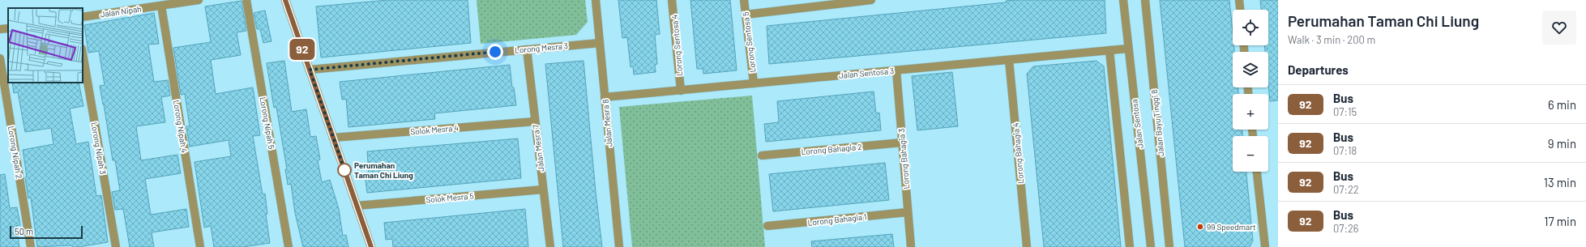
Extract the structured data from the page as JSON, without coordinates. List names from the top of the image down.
{
  "streets": {
    "street": [
      "Jalan Nipah",
      "Lorong Sentosa 5",
      "Lorong Sentosa 4",
      "Lorong Mesra 3",
      "Jalan Sentosa 3",
      "Lorong Nipah 5",
      "Jalan Mesra 8",
      "Jalan Bayu Tinggi 8",
      "Jalan Sentosa",
      "Lorong Nipah 4",
      "Solok Mesra 4",
      "Lorong Nipah 3",
      "Jalan Mesra 7",
      "Lorong Bahagia 2",
      "Lorong Nipah 2",
      "Lorong Bahagia 4",
      "Lorong Bahagia 3",
      "Solok Mesra 5",
      "Lorong Bahagia 1"
    ]
  },
  "crossings": [
    ["Jalan Nipah", "Lorong Nipah 4"],
    ["Lorong Sentosa 5", "Jalan Sentosa 3"],
    ["Lorong Sentosa 4", "Jalan Sentosa 3"],
    ["Lorong Mesra 3", "Jalan Mesra 8"],
    ["Lorong Mesra 3", "Jalan Mesra 7"],
    ["Jalan Sentosa 3", "Jalan Mesra 8"],
    ["Jalan Sentosa 3", "Jalan Sentosa"],
    ["Jalan Sentosa 3", "Lorong Bahagia 4"],
    ["Jalan Sentosa 3", "Lorong Bahagia 3"],
    ["Solok Mesra 4", "Jalan Mesra 7"],
    ["Jalan Mesra 7", "Solok Mesra 5"],
    ["Lorong Bahagia 2", "Lorong Bahagia 3"],
    ["Lorong Bahagia 3", "Lorong Bahagia 1"]
  ],
  "places": ["Perumahan Taman Chi Liung", "99 Speedmart"],
  "lines": ["bus line 92"],
  "scale_bar": "50 m",
  "page": {
    "on_map": "92",
    "heading": [
      ["Perumahan Taman Chi Liung", "Walk · 3 min · 200 m"],
      "Departures"
    ],
    "map_buttons": ["+", "−"],
    "list": [
      {
        "mark": "92",
        "name": "Bus",
        "note": "07:15",
        "value": "6 min"
      },
      {
        "mark": "92",
        "name": "Bus",
        "note": "07:18",
        "value": "9 min"
      },
      {
        "mark": "92",
        "name": "Bus",
        "note": "07:22",
        "value": "13 min"
      },
      {
        "mark": "92",
        "name": "Bus",
        "note": "07:26",
        "value": "17 min"
      }
    ],
    "scale": "50 m"
  }
}
